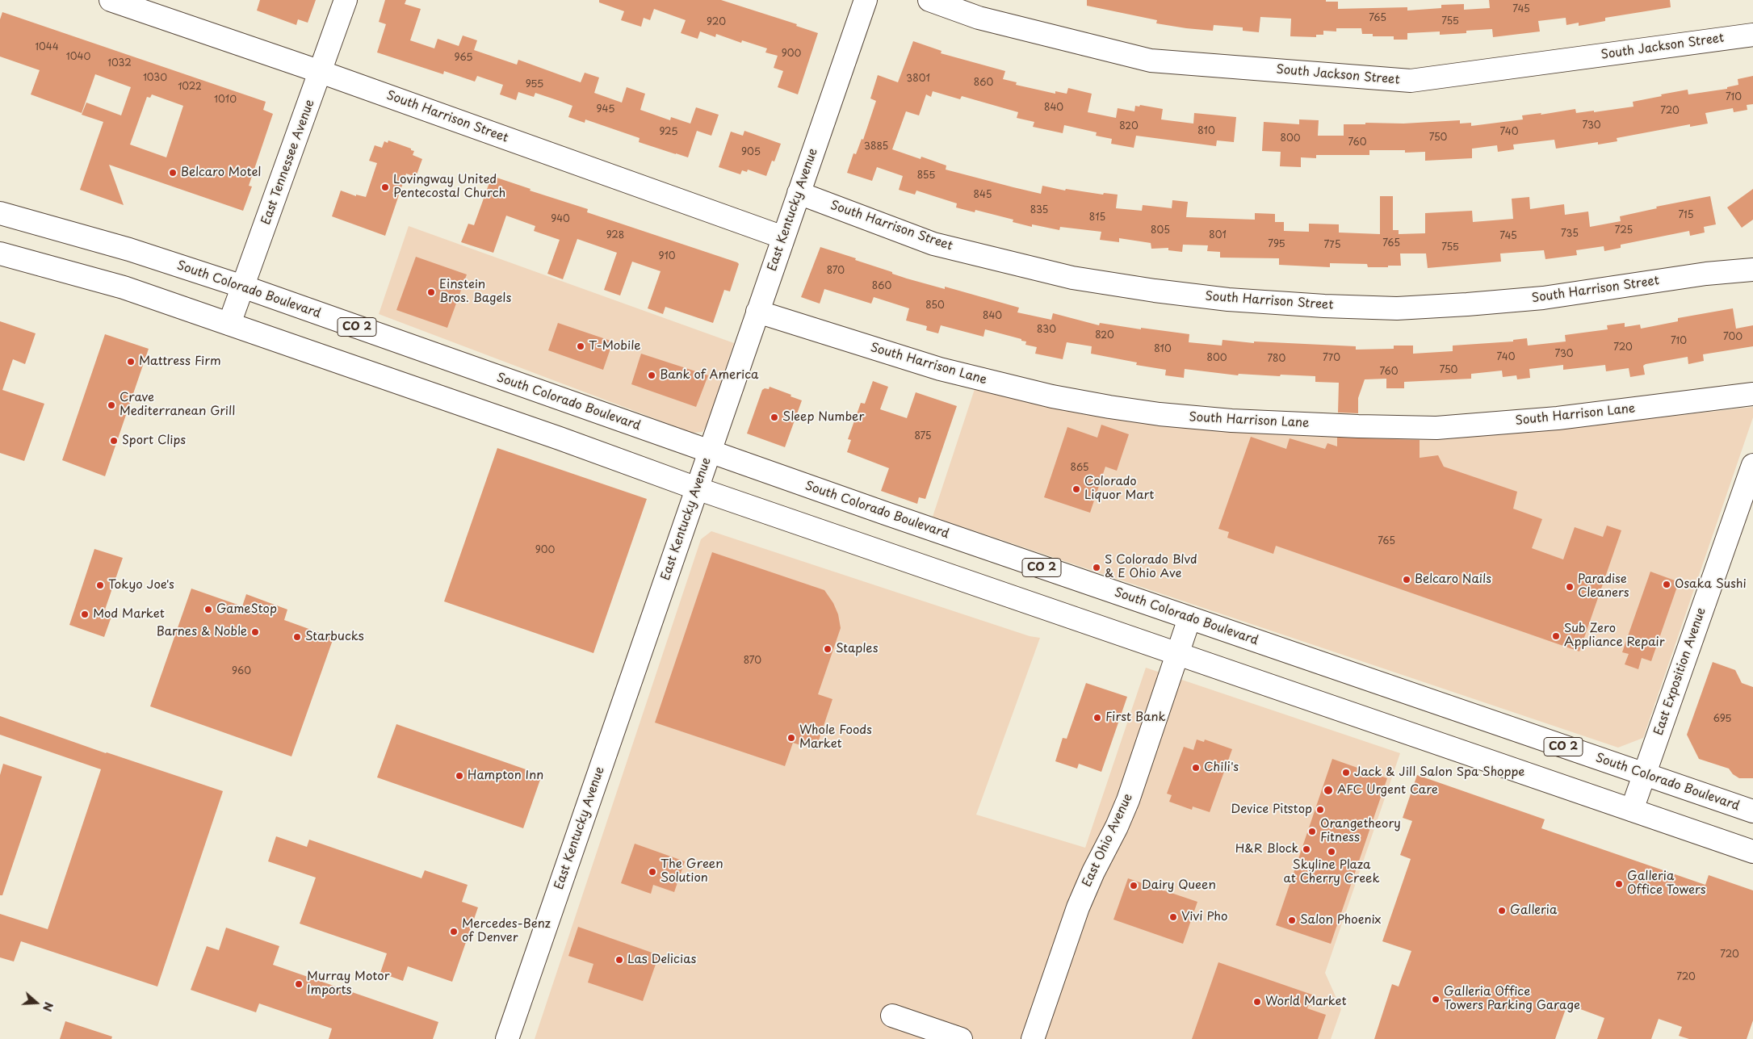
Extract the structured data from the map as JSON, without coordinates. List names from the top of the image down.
{
  "streets": {
    "street": [
      "South Jackson Street",
      "South Harrison Street",
      "East Tennessee Avenue",
      "East Kentucky Avenue",
      "South Colorado Boulevard",
      "CO 2",
      "South Harrison Lane",
      "East Exposition Avenue",
      "East Ohio Avenue"
    ]
  },
  "crossings": [
    ["South Harrison Street", "East Tennessee Avenue"],
    ["South Harrison Street", "East Kentucky Avenue"],
    ["East Tennessee Avenue", "South Colorado Boulevard"],
    ["East Kentucky Avenue", "South Colorado Boulevard"],
    ["East Kentucky Avenue", "South Harrison Lane"],
    ["South Colorado Boulevard", "East Exposition Avenue"],
    ["South Colorado Boulevard", "East Ohio Avenue"]
  ],
  "places": [
    "Belcaro Motel",
    "Lovingway United Pentecostal Church",
    "Einstein Bros. Bagels",
    "T-Mobile",
    "Mattress Firm",
    "Bank of America",
    "Crave Mediterranean Grill",
    "Sleep Number",
    "Sport Clips",
    "Colorado Liquor Mart",
    "S Colorado Blvd & E Ohio Ave",
    "Belcaro Nails",
    "Osaka Sushi",
    "Tokyo Joe's",
    "Paradise Cleaners",
    "GameStop",
    "Mod Market",
    "Barnes & Noble",
    "Sub Zero Appliance Repair",
    "Starbucks",
    "Staples",
    "First Bank",
    "Whole Foods Market",
    "Chili's",
    "Jack & Jill Salon Spa Shoppe",
    "Hampton Inn",
    "AFC Urgent Care",
    "Device Pitstop",
    "Orangetheory Fitness",
    "H&R Block",
    "Skyline Plaza at Cherry Creek",
    "The Green Solution",
    "Galleria Office Towers",
    "Dairy Queen",
    "Galleria",
    "Vivi Pho",
    "Salon Phoenix",
    "Mercedes-Benz of Denver",
    "Las Delicias",
    "Murray Motor Imports",
    "Galleria Office Towers Parking Garage",
    "World Market"
  ],
  "house_numbers": [
    "745",
    "765",
    "755",
    "920",
    "1044",
    "900",
    "1040",
    "965",
    "1032",
    "1030",
    "3801",
    "860",
    "955",
    "1022",
    "710",
    "1010",
    "840",
    "945",
    "720",
    "730",
    "820",
    "810",
    "925",
    "740",
    "750",
    "800",
    "760",
    "3885",
    "905",
    "855",
    "845",
    "835",
    "715",
    "815",
    "940",
    "805",
    "725",
    "735",
    "928",
    "801",
    "745",
    "765",
    "795",
    "775",
    "755",
    "910",
    "870",
    "860",
    "850",
    "840",
    "830",
    "820",
    "700",
    "710",
    "720",
    "810",
    "730",
    "740",
    "800",
    "770",
    "780",
    "750",
    "760",
    "875",
    "865",
    "765",
    "900",
    "870",
    "960",
    "695",
    "720",
    "720"
  ],
  "north": "right"
}
